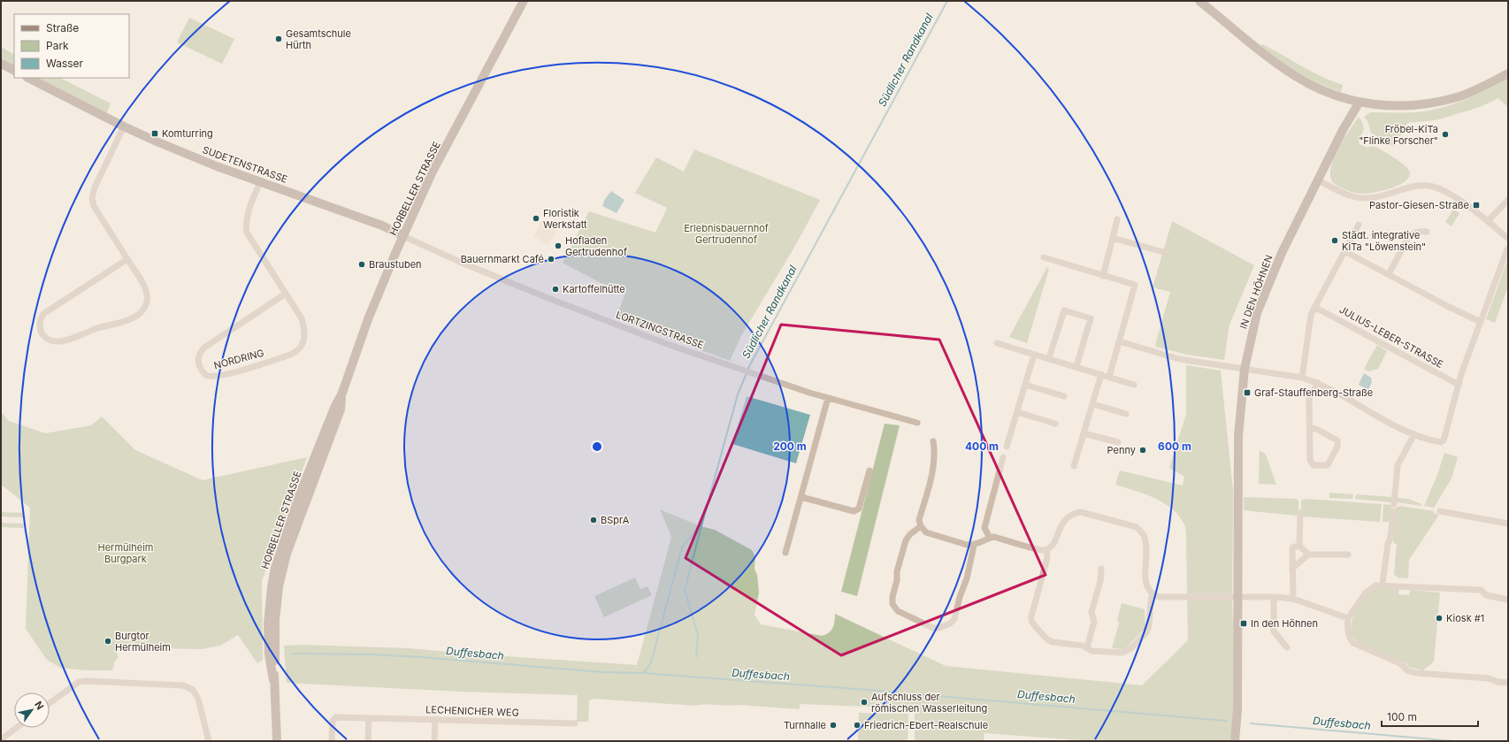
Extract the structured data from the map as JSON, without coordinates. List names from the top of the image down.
{
  "streets": {
    "street": [
      "SUDETENSTRASSE",
      "HORBELLER STRASSE",
      "IN DEN HÖHNEN",
      "LORTZINGSTRASSE",
      "JULIUS-LEBER-STRASSE",
      "NORDRING",
      "LECHENICHER WEG"
    ]
  },
  "crossings": [
    ["SUDETENSTRASSE", "HORBELLER STRASSE"],
    ["SUDETENSTRASSE", "LORTZINGSTRASSE"],
    ["SUDETENSTRASSE", "NORDRING"],
    ["HORBELLER STRASSE", "LORTZINGSTRASSE"]
  ],
  "water": ["Südlicher Randkanal", "Duffesbach"],
  "parks": ["Erlebnisbauernhof Gertrudenhof", "Hermülheim Burgpark"],
  "places": {
    "other": [
      "Gesamtschule Hürth",
      "Fröbel-KiTa \"Flinke Forscher\"",
      "Floristik Werkstatt",
      "Städt. integrative KiTa \"Löwenstein\"",
      "Hofladen Gertrudenhof",
      "Bauernmarkt Café",
      "Braustuben",
      "Kartoffelhütte",
      "Penny",
      "BSprA",
      "Kiosk #1",
      "Burgtor Hermülheim",
      "Aufschluss der römischen Wasserleitung",
      "Turnhalle",
      "Friedrich-Ebert-Realschule"
    ],
    "transit": [
      "Komturring",
      "Pastor-Giesen-Straße",
      "Graf-Stauffenberg-Straße",
      "In den Höhnen"
    ]
  },
  "legend": ["Straße", "Park", "Wasser"],
  "scale_bar": "100 m",
  "north": "top right",
  "rings": ["200 m", "400 m", "600 m"]
}
